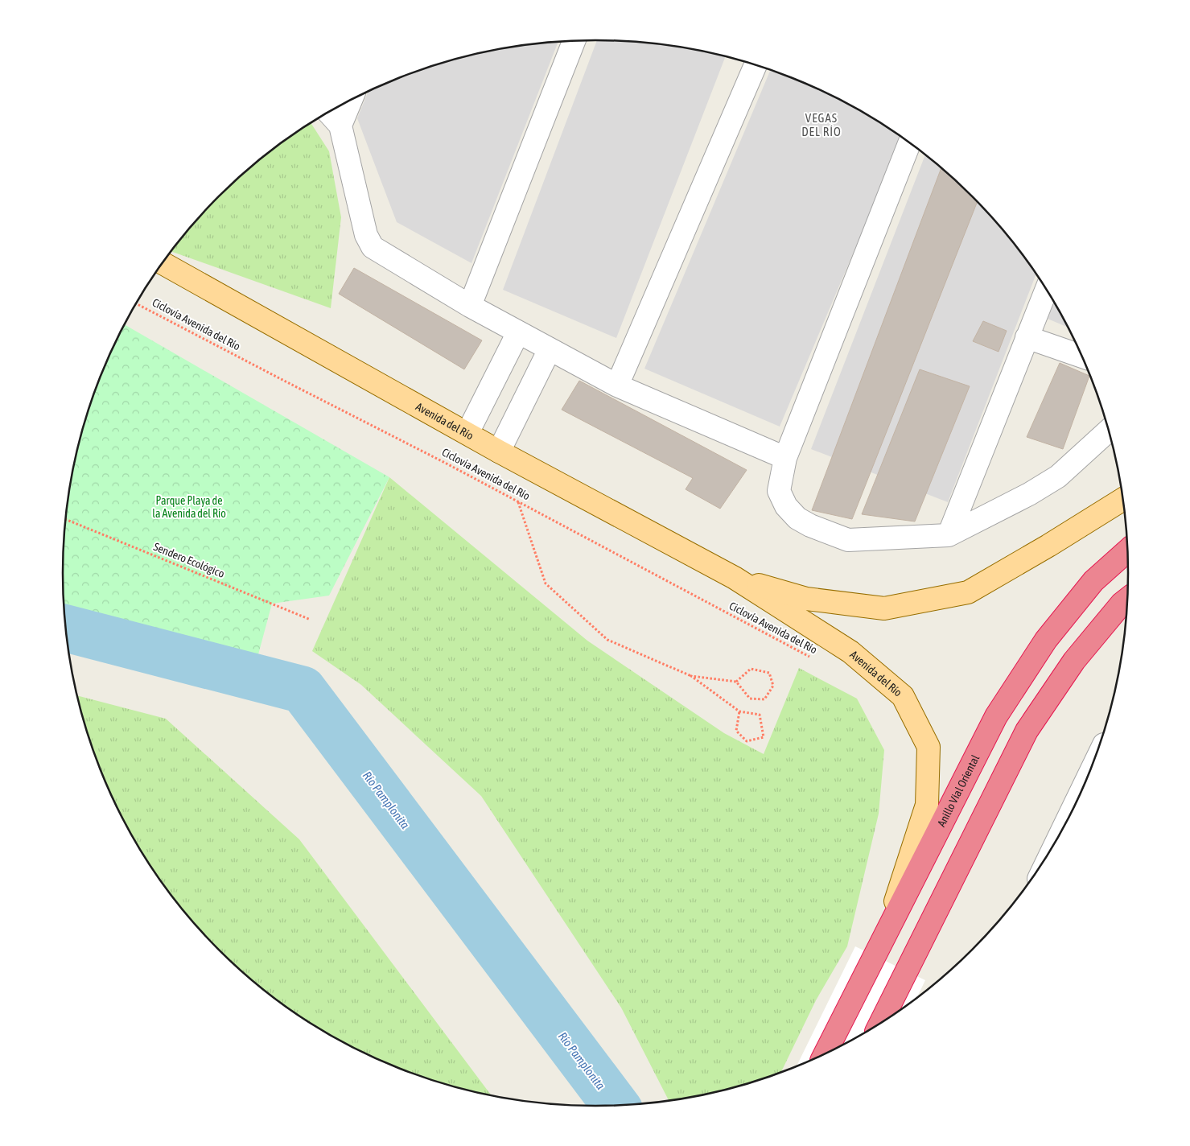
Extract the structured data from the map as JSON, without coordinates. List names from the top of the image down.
{
  "streets": {
    "highway": ["Anillo Vial Oriental"],
    "main road": ["Avenida del Río"],
    "path": ["Ciclovía Avenida del Río", "Sendero Ecológico"]
  },
  "crossings": [
    ["Avenida del Río", "Anillo Vial Oriental"]
  ],
  "districts": ["VEGAS DEL RÍO"],
  "water": ["Río Pamplonita"],
  "parks": ["Parque Playa de la Avenida del Río"]
}
